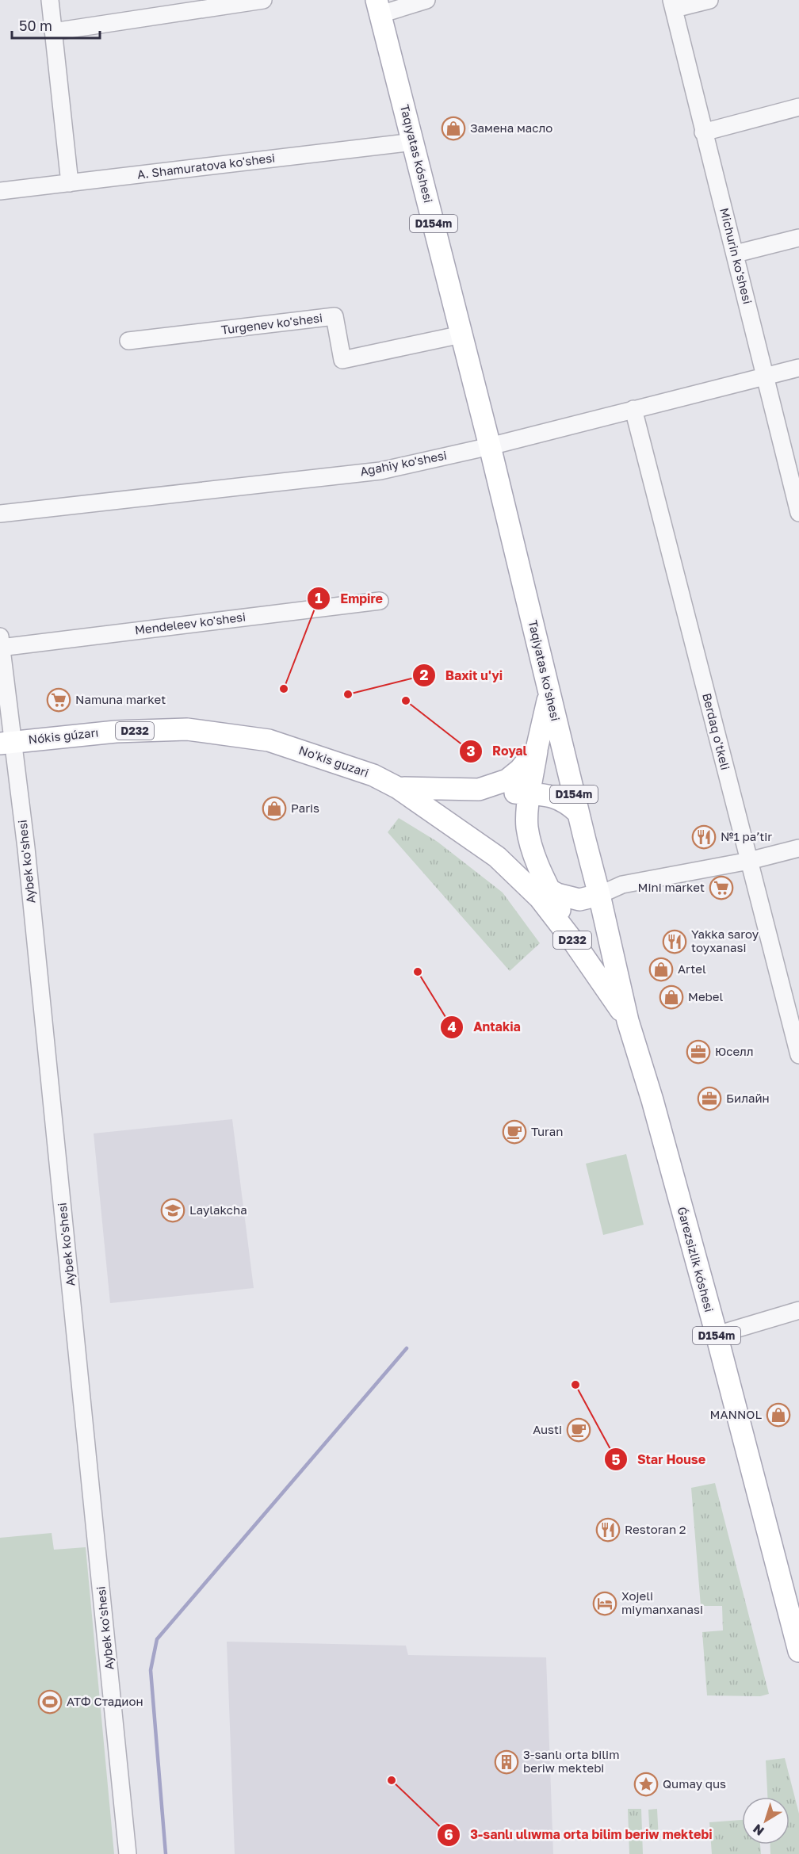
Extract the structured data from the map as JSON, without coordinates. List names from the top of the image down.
{
  "streets": {
    "main road": [
      "Taqıyatas kóshesi",
      "D154m",
      "Taqiyatas ko'shesi",
      "D232",
      "Nókis gúzarı",
      "No'kis guzari",
      "Ǵarezsizlik kóshesi"
    ],
    "street": [
      "A. Shamuratova ko'shesi",
      "Michurin ko'shesi",
      "Turgenev ko'shesi",
      "Agahiy ko'shesi",
      "Mendeleev ko'shesi",
      "Berdaq o'tkeli",
      "Aybek ko'shesi"
    ]
  },
  "crossings": [
    ["Taqıyatas kóshesi", "A. Shamuratova ko'shesi"],
    ["Taqıyatas kóshesi", "Turgenev ko'shesi"],
    ["Taqıyatas kóshesi", "Agahiy ko'shesi"],
    ["Taqıyatas kóshesi", "Taqiyatas ko'shesi"],
    ["Michurin ko'shesi", "Agahiy ko'shesi"],
    ["Agahiy ko'shesi", "Taqiyatas ko'shesi"],
    ["Agahiy ko'shesi", "Berdaq o'tkeli"],
    ["Mendeleev ko'shesi", "Aybek ko'shesi"],
    ["Taqiyatas ko'shesi", "D232"],
    ["Taqiyatas ko'shesi", "Ǵarezsizlik kóshesi"],
    ["D232", "No'kis guzari"],
    ["D232", "Ǵarezsizlik kóshesi"],
    ["Nókis gúzarı", "No'kis guzari"],
    ["Nókis gúzarı", "Aybek ko'shesi"]
  ],
  "places": {
    "shop": [
      "Замена масло",
      "Paris",
      "Artel",
      "Mebel",
      "MANNOL"
    ],
    "other": [
      "Empire",
      "Baxit u'yi",
      "Royal",
      "Antakia",
      "Star House",
      "3-sanlı ulıwma orta bilim beriw mektebi"
    ],
    "supermarket": ["Namuna market", "Mini market"],
    "restaurant": ["№1 paʼtir", "Yakka saroy toyxanasi", "Restoran 2"],
    "office": ["Юселл", "Билайн"],
    "cafe": ["Turan", "Austi"],
    "school or university": ["Laylakcha"],
    "hotel": ["Xojeli miymanxanasi"],
    "sports": ["АТФ Стадион"],
    "building": ["3-sanlı orta bilim beriw mektebi"],
    "place": ["Qumay qus"]
  },
  "scale_bar": "50 m",
  "north": "bottom left"
}
